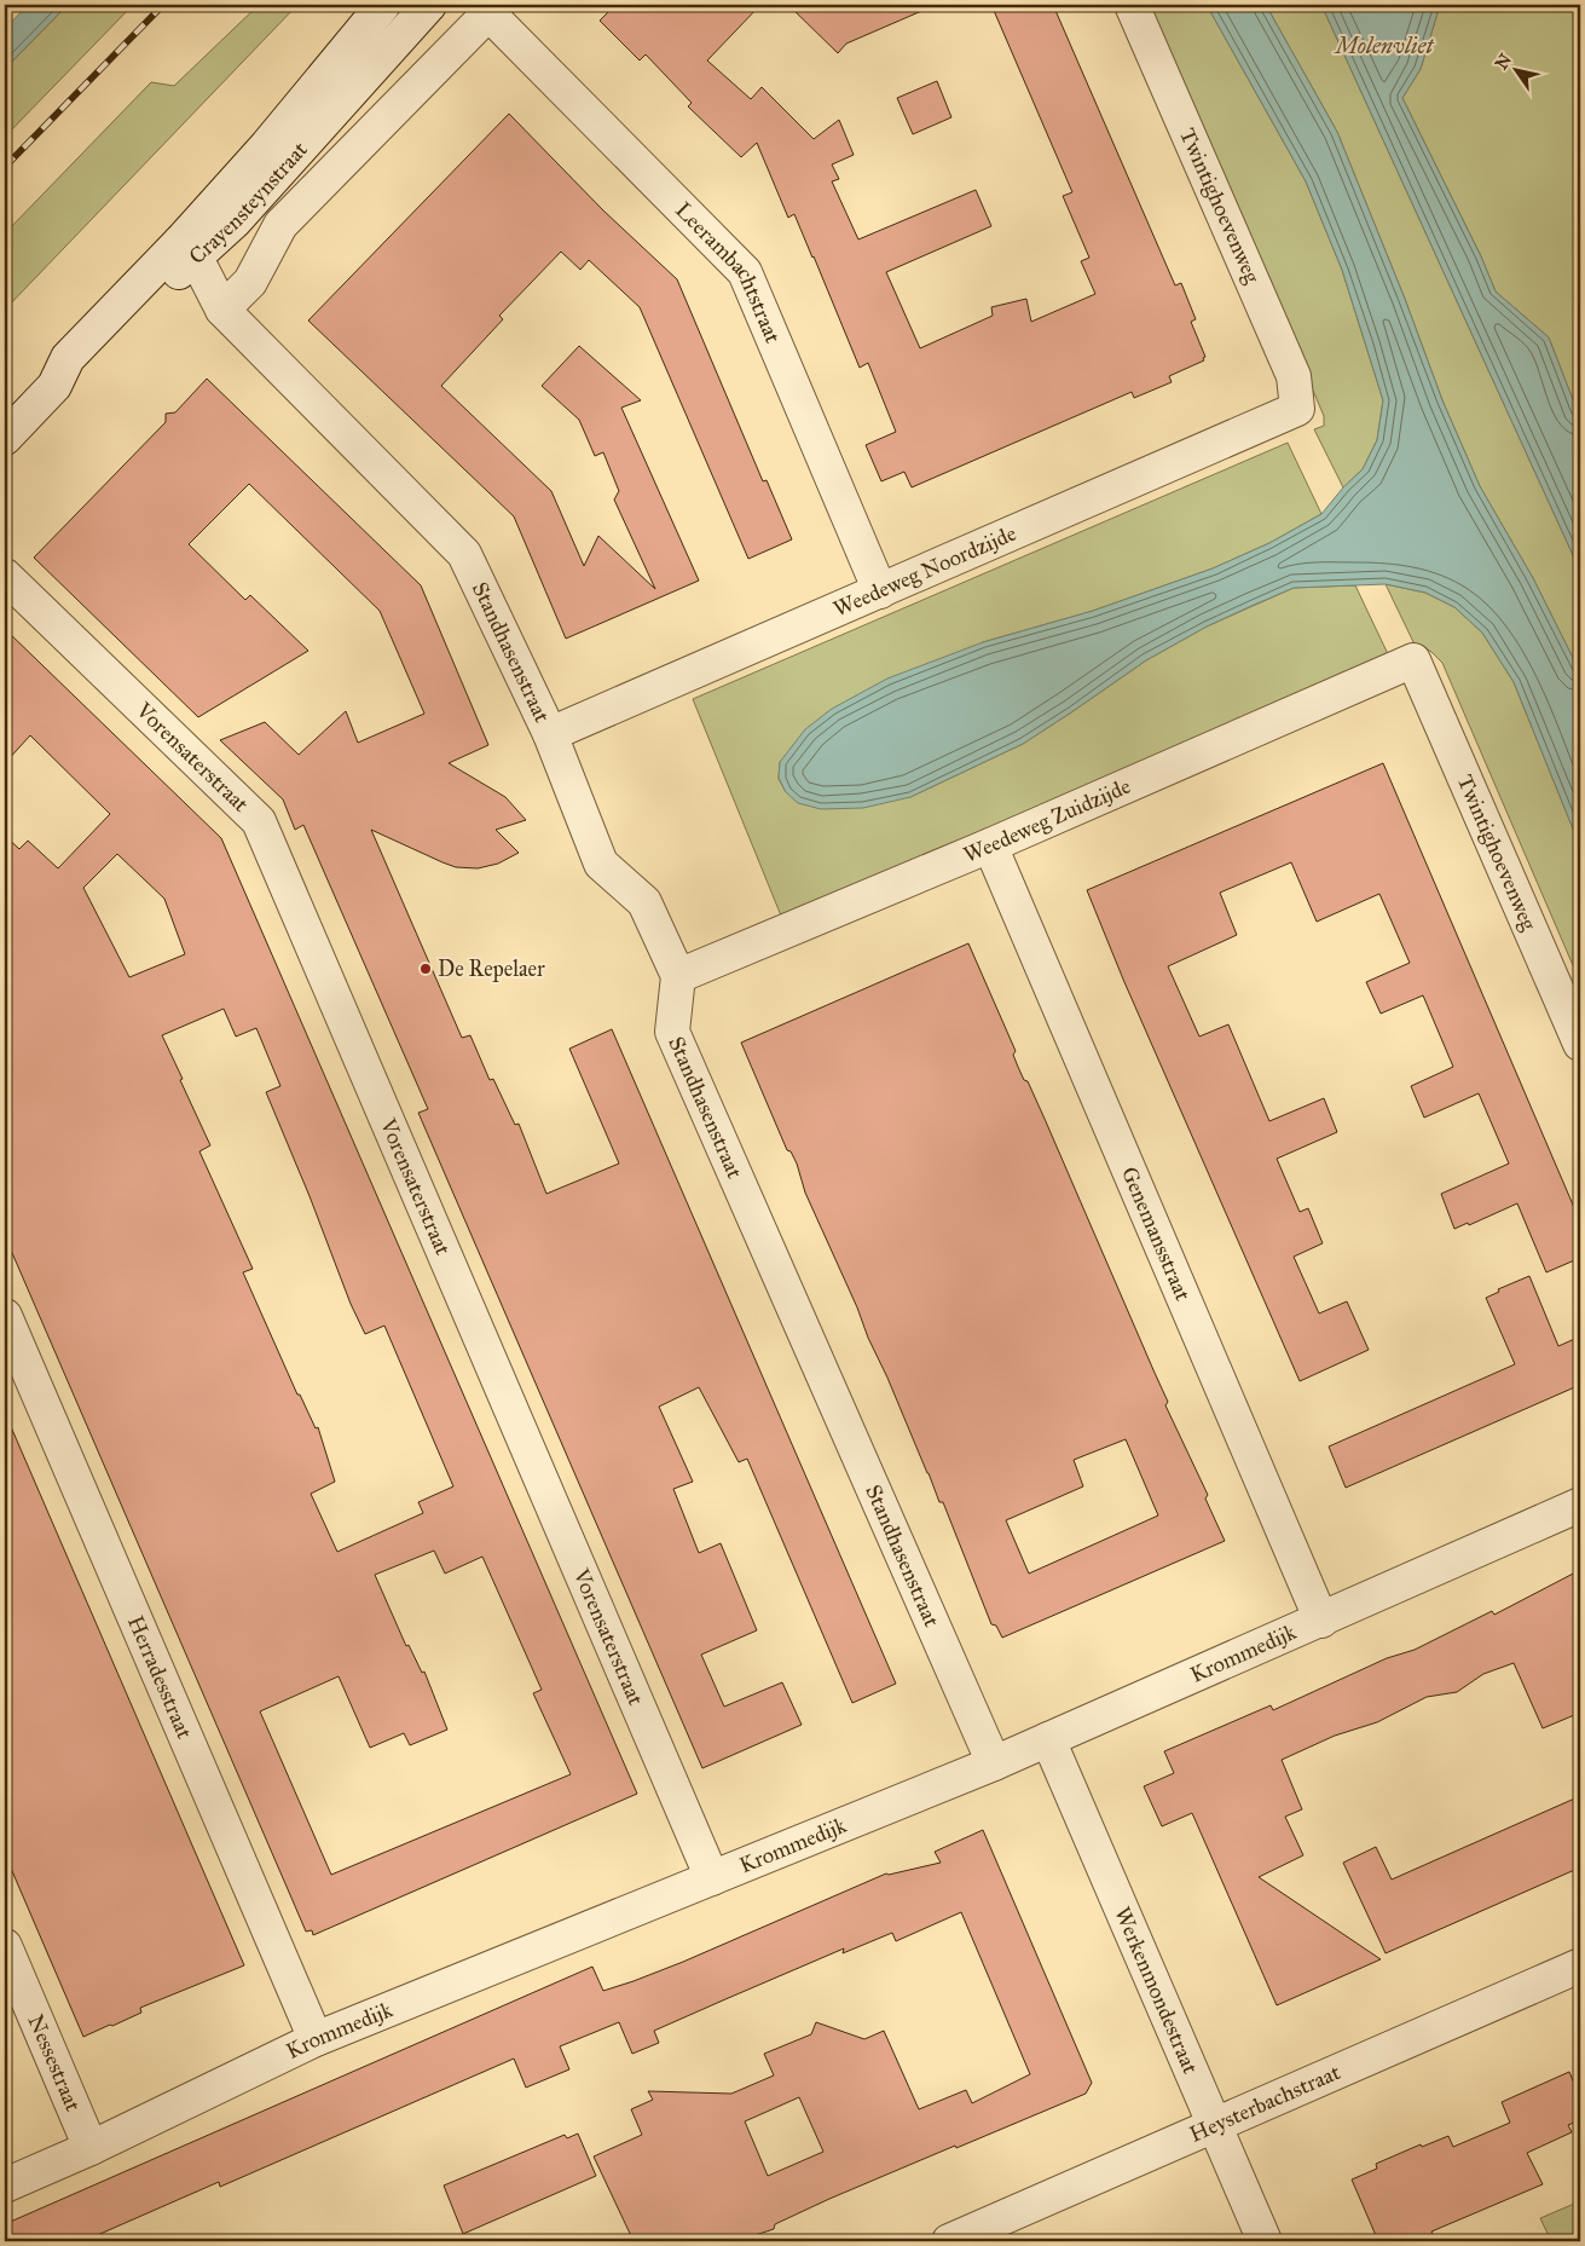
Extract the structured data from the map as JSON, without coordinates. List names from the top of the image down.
{
  "streets": {
    "street": [
      "Crayensteynstraat",
      "Twintighoevenweg",
      "Leerambachtstraat",
      "Weedeweg Noordzijde",
      "Standhasenstraat",
      "Vorensaterstraat",
      "Weedeweg Zuidzijde",
      "Genemansstraat",
      "Krommedijk",
      "Herradesstraat",
      "Werkenmondestraat",
      "Nessestraat",
      "Heysterbachstraat"
    ]
  },
  "crossings": [
    ["Crayensteynstraat", "Leerambachtstraat"],
    ["Crayensteynstraat", "Standhasenstraat"],
    ["Twintighoevenweg", "Weedeweg Noordzijde"],
    ["Twintighoevenweg", "Weedeweg Zuidzijde"],
    ["Leerambachtstraat", "Weedeweg Noordzijde"],
    ["Weedeweg Noordzijde", "Standhasenstraat"],
    ["Standhasenstraat", "Weedeweg Zuidzijde"],
    ["Standhasenstraat", "Krommedijk"],
    ["Vorensaterstraat", "Krommedijk"],
    ["Weedeweg Zuidzijde", "Genemansstraat"],
    ["Genemansstraat", "Krommedijk"],
    ["Krommedijk", "Herradesstraat"],
    ["Krommedijk", "Werkenmondestraat"],
    ["Krommedijk", "Nessestraat"],
    ["Werkenmondestraat", "Heysterbachstraat"]
  ],
  "water": ["Molenvliet"],
  "places": ["De Repelaer"],
  "north": "top left"
}
